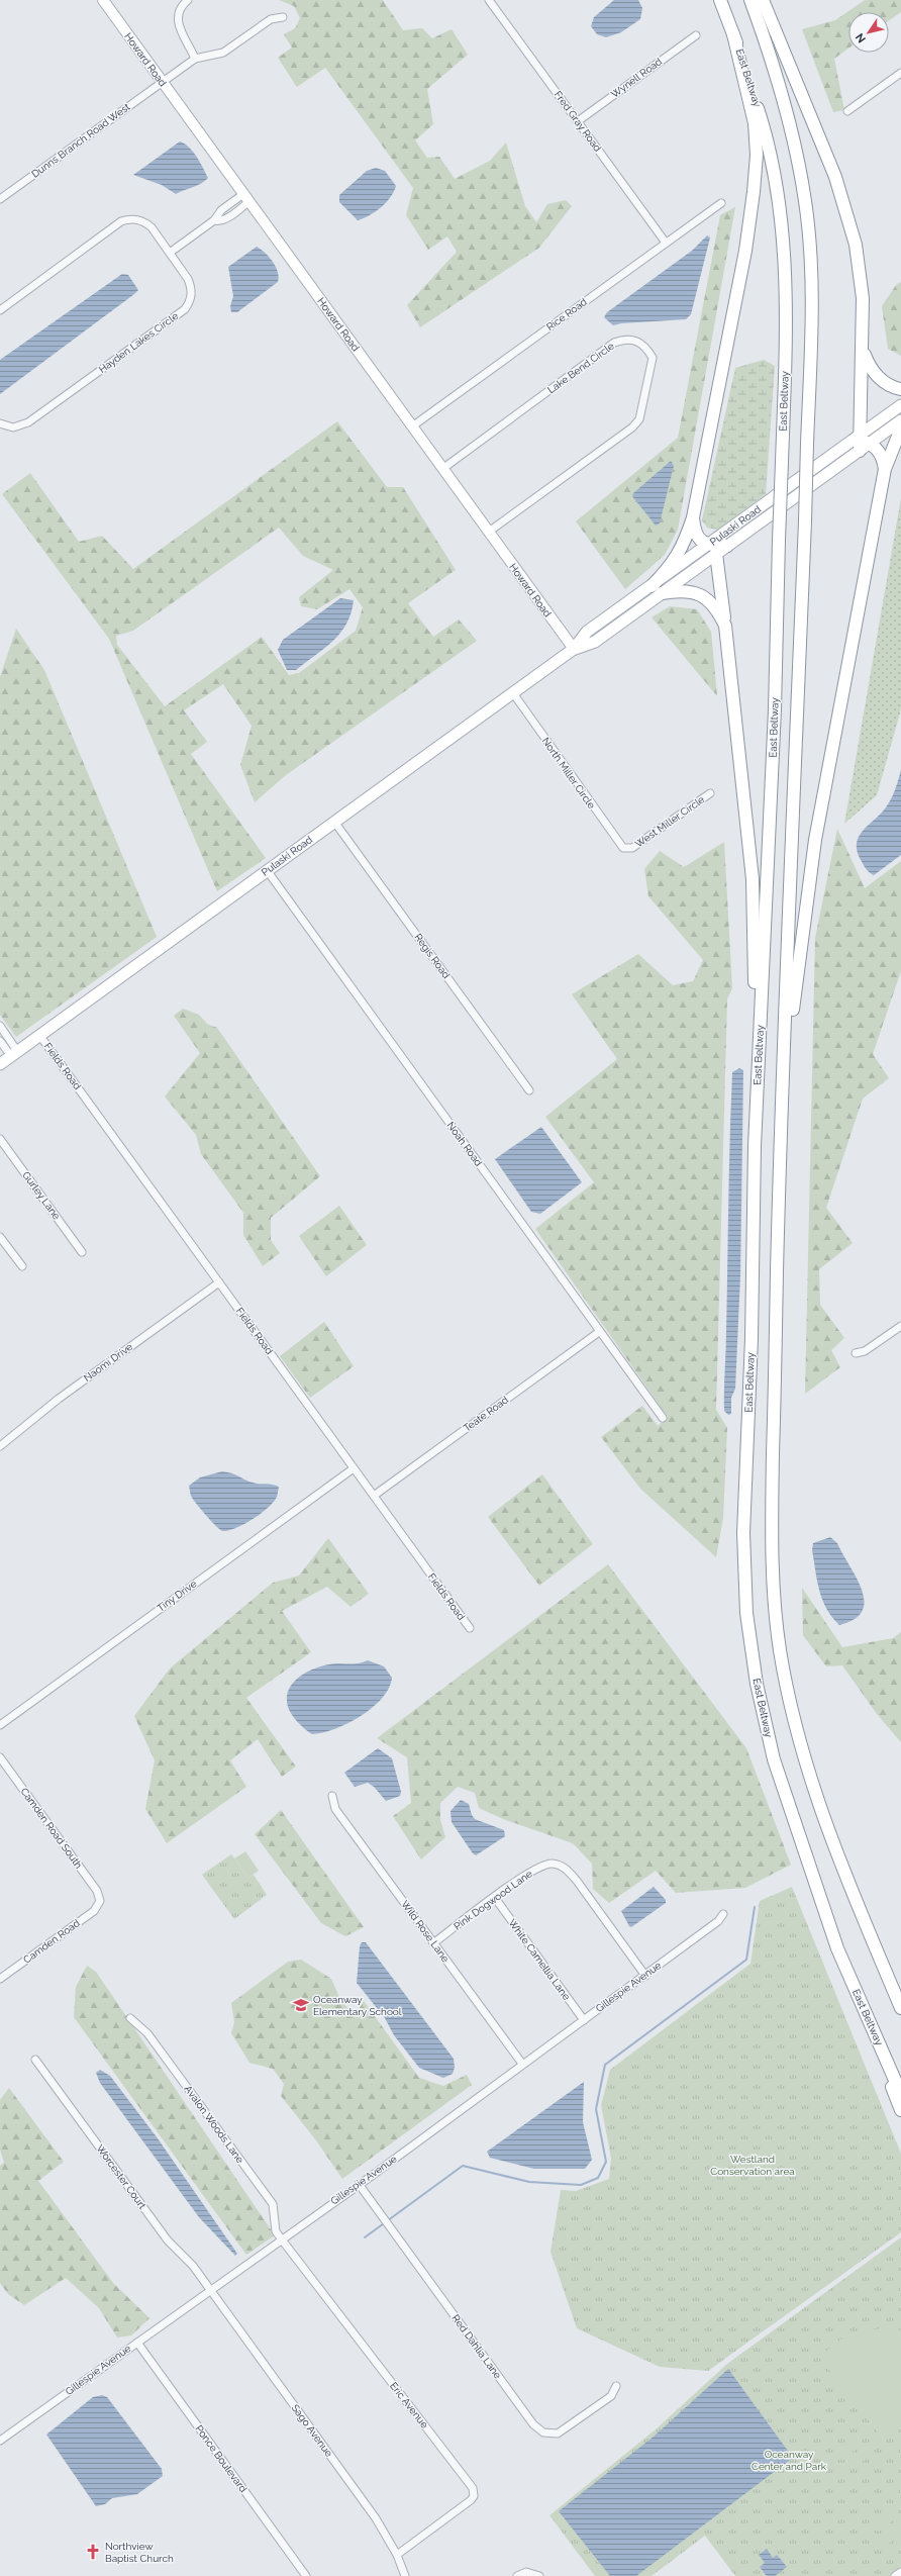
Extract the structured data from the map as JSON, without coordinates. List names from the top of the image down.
{
  "streets": {
    "highway": ["East Beltway"],
    "main road": ["Pulaski Road"],
    "street": [
      "Howard Road",
      "Wynell Road",
      "Fred Gray Road",
      "Dunns Branch Road West",
      "Rice Road",
      "Hayden Lakes Circle",
      "Lake Bend Circle",
      "North Miller Circle",
      "West Miller Circle",
      "Regis Road",
      "Fields Road",
      "Noah Road",
      "Gurley Lane",
      "Naomi Drive",
      "Teate Road",
      "Tiny Drive",
      "Camden Road South",
      "Pink Dogwood Lane",
      "Wild Rose Lane",
      "Camden Road",
      "White Camellia Lane",
      "Gillespie Avenue",
      "Avalon Woods Lane",
      "Worcester Court",
      "Red Dahlia Lane",
      "Eric Avenue",
      "Sago Avenue",
      "Ponce Boulevard"
    ]
  },
  "crossings": [
    ["Howard Road", "Dunns Branch Road West"],
    ["Howard Road", "Rice Road"],
    ["Howard Road", "Lake Bend Circle"],
    ["Howard Road", "Pulaski Road"],
    ["Wynell Road", "Fred Gray Road"],
    ["Fred Gray Road", "Rice Road"],
    ["Pulaski Road", "North Miller Circle"],
    ["Pulaski Road", "Regis Road"],
    ["Pulaski Road", "Fields Road"],
    ["Pulaski Road", "Noah Road"],
    ["North Miller Circle", "West Miller Circle"],
    ["Fields Road", "Naomi Drive"],
    ["Fields Road", "Teate Road"],
    ["Fields Road", "Tiny Drive"],
    ["Noah Road", "Teate Road"],
    ["Camden Road South", "Camden Road"],
    ["Pink Dogwood Lane", "Wild Rose Lane"],
    ["Pink Dogwood Lane", "White Camellia Lane"],
    ["Pink Dogwood Lane", "Gillespie Avenue"],
    ["Wild Rose Lane", "Gillespie Avenue"],
    ["White Camellia Lane", "Gillespie Avenue"],
    ["Gillespie Avenue", "Avalon Woods Lane"],
    ["Gillespie Avenue", "Worcester Court"],
    ["Gillespie Avenue", "Red Dahlia Lane"],
    ["Gillespie Avenue", "Eric Avenue"],
    ["Gillespie Avenue", "Sago Avenue"],
    ["Gillespie Avenue", "Ponce Boulevard"],
    ["Avalon Woods Lane", "Eric Avenue"],
    ["Worcester Court", "Sago Avenue"],
    ["Eric Avenue", "Sago Avenue"]
  ],
  "parks": ["Westland Conservation area", "Oceanway Center and Park"],
  "places": {
    "school or university": ["Oceanway Elementary School"],
    "church": ["Northview Baptist Church"]
  },
  "north": "bottom left"
}
